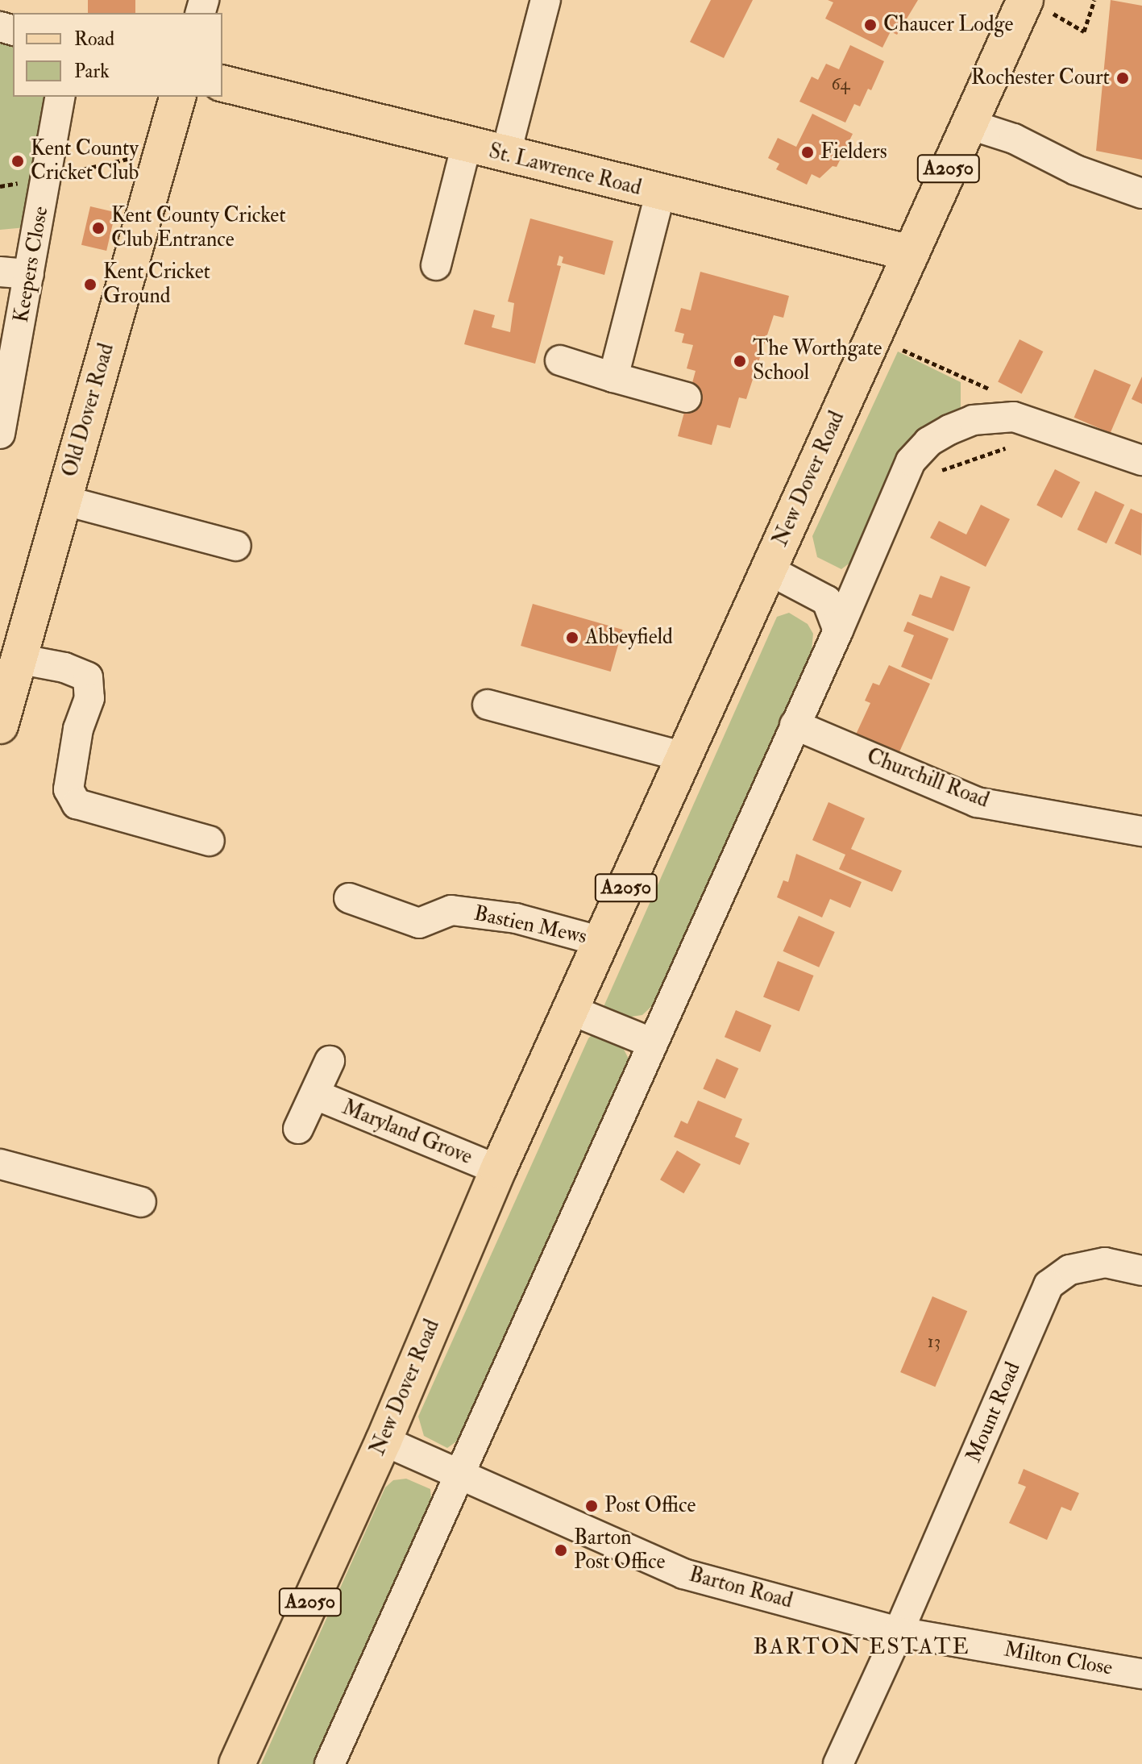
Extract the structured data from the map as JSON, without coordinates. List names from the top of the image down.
{
  "streets": {
    "main road": [
      "A2050",
      "St. Lawrence Road",
      "Old Dover Road",
      "New Dover Road"
    ],
    "street": [
      "Keepers Close",
      "Churchill Road",
      "Bastien Mews",
      "Maryland Grove",
      "Mount Road",
      "Barton Road",
      "Milton Close"
    ]
  },
  "crossings": [
    ["St. Lawrence Road", "New Dover Road"],
    ["New Dover Road", "Bastien Mews"],
    ["New Dover Road", "Maryland Grove"],
    ["New Dover Road", "Barton Road"],
    ["Mount Road", "Barton Road"],
    ["Mount Road", "Milton Close"],
    ["Barton Road", "Milton Close"]
  ],
  "districts": ["BARTON ESTATE"],
  "places": [
    "Chaucer Lodge",
    "Rochester Court",
    "Fielders",
    "Kent County Cricket Club",
    "Kent County Cricket Club Entrance",
    "Kent Cricket Ground",
    "The Worthgate School",
    "Abbeyfield",
    "Post Office",
    "Barton Post Office"
  ],
  "house_numbers": ["64", "13"],
  "legend": ["Road", "Park"]
}
